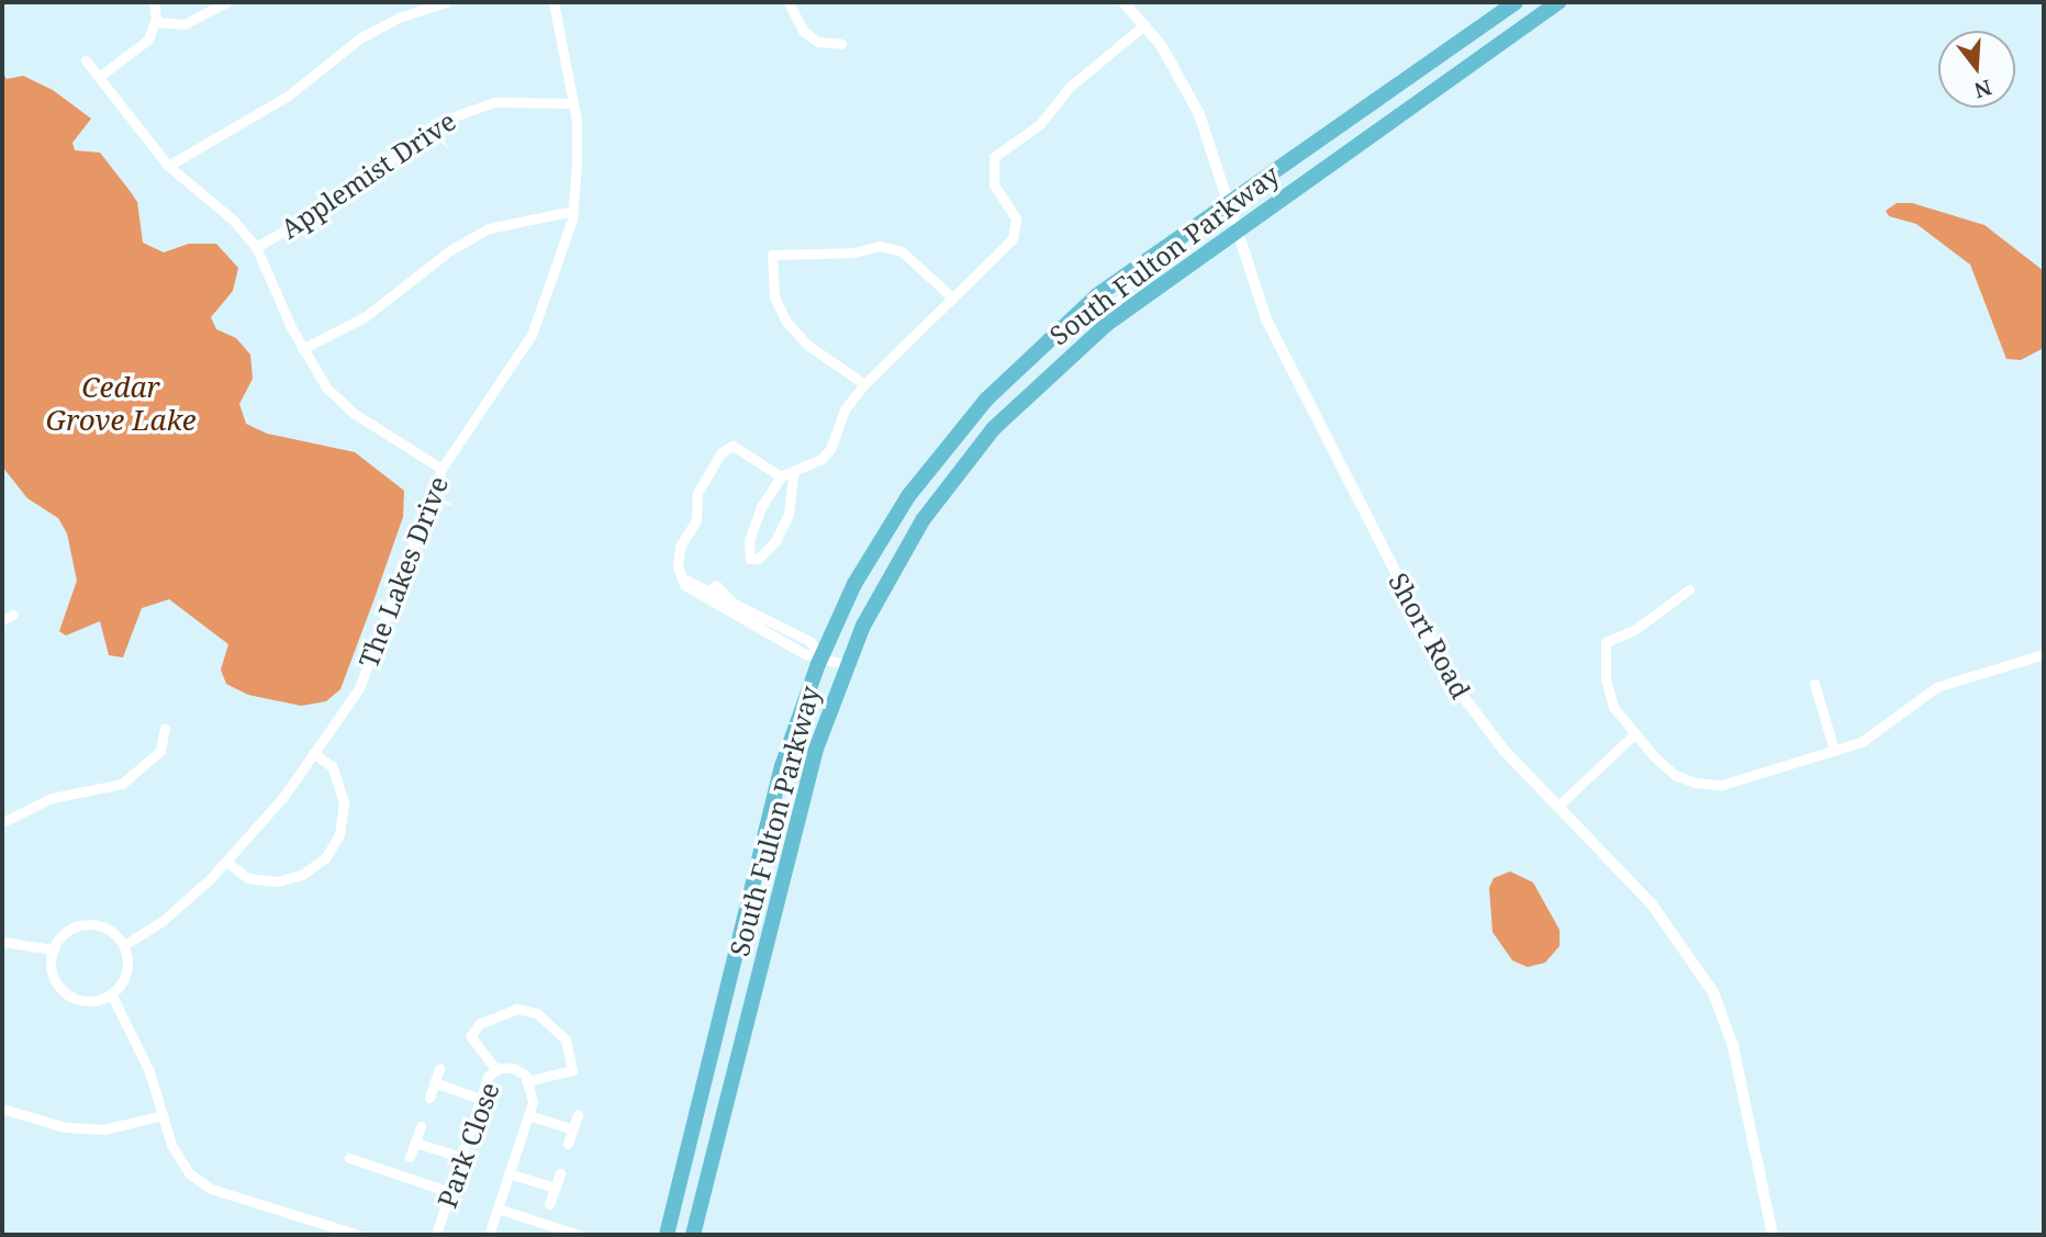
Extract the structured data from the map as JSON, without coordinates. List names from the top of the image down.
{
  "streets": {
    "highway": ["South Fulton Parkway"],
    "street": [
      "Applemist Drive",
      "The Lakes Drive",
      "Short Road",
      "Park Close"
    ]
  },
  "crossings": [
    ["Applemist Drive", "The Lakes Drive"],
    ["South Fulton Parkway", "Short Road"]
  ],
  "water": ["Cedar Grove Lake"],
  "north": "bottom"
}
